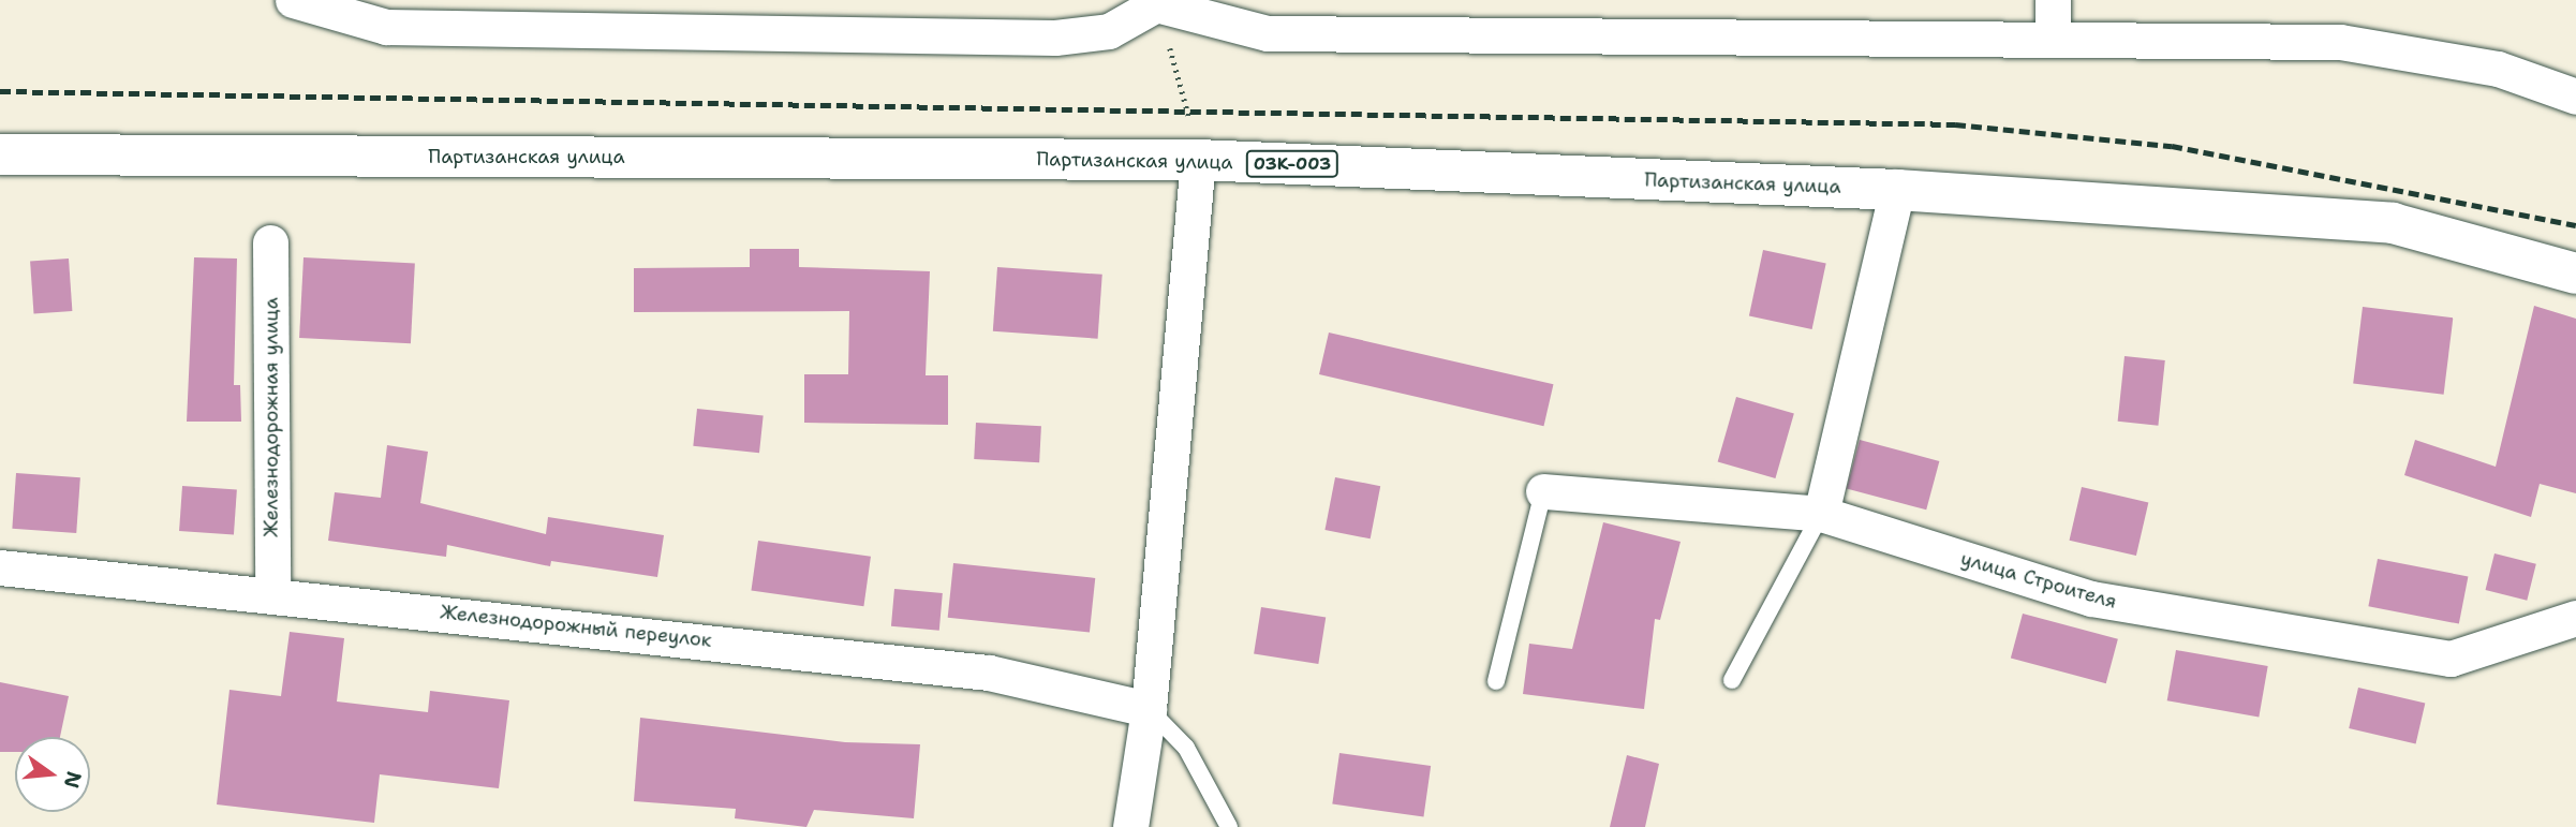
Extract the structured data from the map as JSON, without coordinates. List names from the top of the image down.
{
  "streets": {
    "main road": ["Партизанская улица", "03К-003"],
    "street": ["Железнодорожная улица", "улица Строителя", "Железнодорожный переулок"]
  },
  "crossings": [
    ["Железнодорожная улица", "Железнодорожный переулок"]
  ],
  "north": "right"
}
